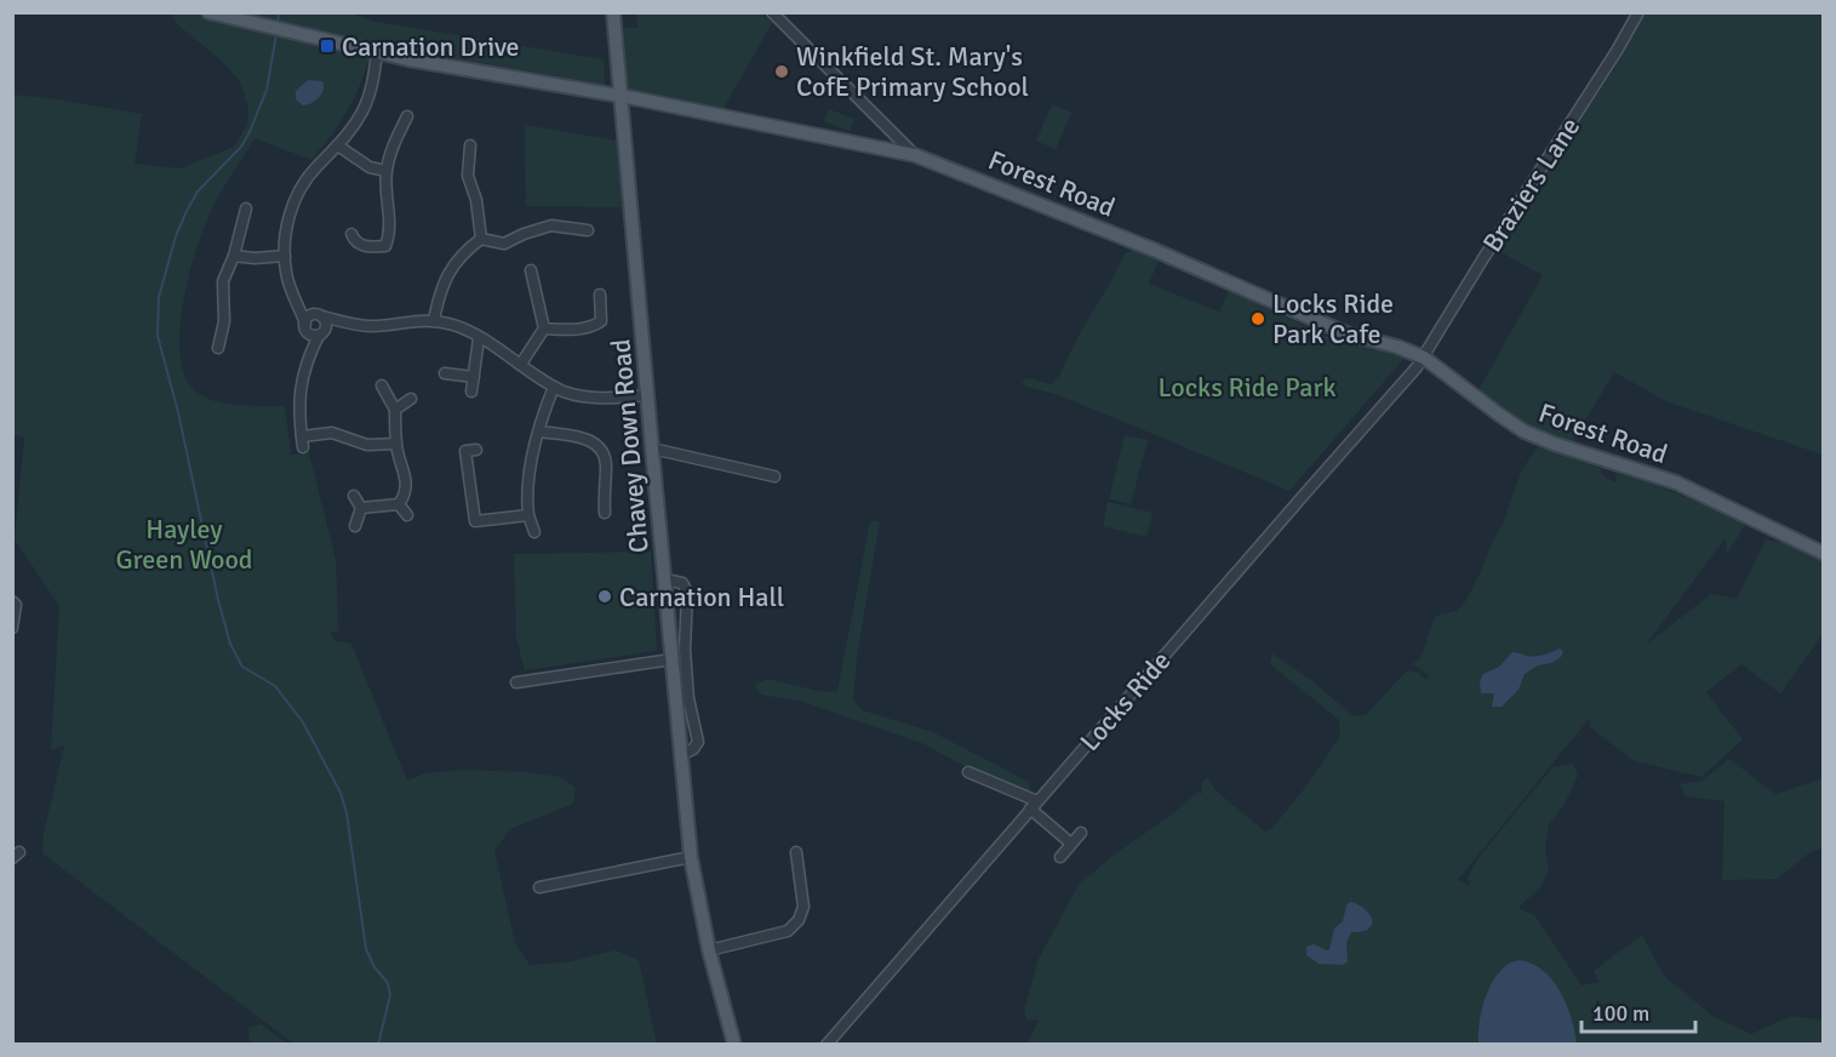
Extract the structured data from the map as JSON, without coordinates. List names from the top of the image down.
{
  "streets": {
    "main road": ["Forest Road", "Chavey Down Road"],
    "street": ["Braziers Lane", "Locks Ride"]
  },
  "crossings": [
    ["Forest Road", "Braziers Lane"],
    ["Forest Road", "Chavey Down Road"],
    ["Forest Road", "Locks Ride"],
    ["Braziers Lane", "Locks Ride"]
  ],
  "parks": ["Locks Ride Park", "Hayley Green Wood"],
  "places": {
    "transit": ["Carnation Drive"],
    "other": ["Winkfield St. Mary's CofE Primary School", "Locks Ride Park Cafe", "Carnation Hall"]
  },
  "scale_bar": "100 m"
}
